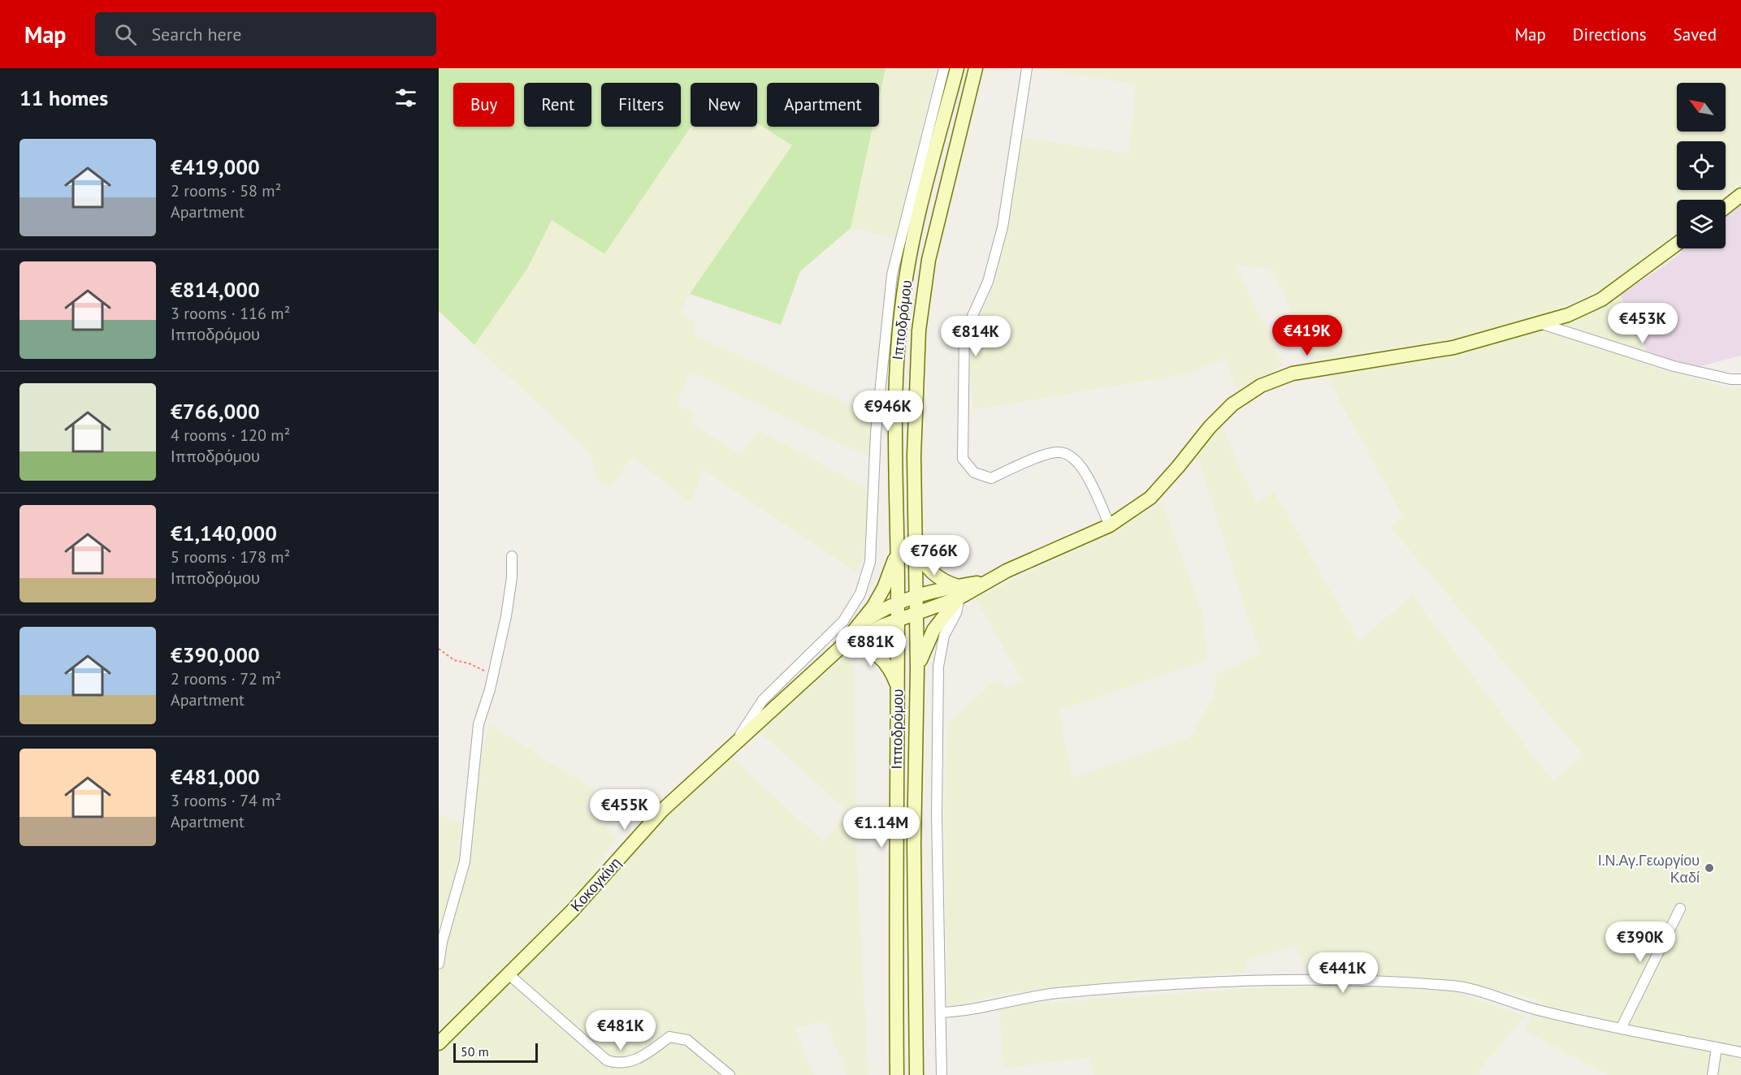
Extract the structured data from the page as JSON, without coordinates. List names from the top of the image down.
{
  "streets": {
    "main road": ["Ιπποδρόμου", "Κοκογκίνη"]
  },
  "places": ["Ι.Ν.Αγ.Γεωργίου Καδί"],
  "scale_bar": "50 m",
  "north": "top left",
  "page": {
    "header": "Map",
    "search": "Search here",
    "nav": ["Map", "Directions", "Saved"],
    "heading": "11 homes",
    "chip": [
      "Buy",
      "Rent",
      "Filters",
      "New",
      "Apartment"
    ],
    "list": [
      {
        "name": "€419,000",
        "note": "2 rooms · 58 m² · Apartment"
      },
      {
        "name": "€814,000",
        "note": "3 rooms · 116 m² · Ιπποδρόμου"
      },
      {
        "name": "€766,000",
        "note": "4 rooms · 120 m² · Ιπποδρόμου"
      },
      {
        "name": "€1,140,000",
        "note": "5 rooms · 178 m² · Ιπποδρόμου"
      },
      {
        "name": "€390,000",
        "note": "2 rooms · 72 m² · Apartment"
      },
      {
        "name": "€481,000",
        "note": "3 rooms · 74 m² · Apartment"
      }
    ],
    "price": [
      "€453K",
      "€419K",
      "€814K",
      "€946K",
      "€766K",
      "€881K",
      "€455K",
      "€1.14M",
      "€390K",
      "€441K",
      "€481K"
    ],
    "scale": "50 m"
  }
}
